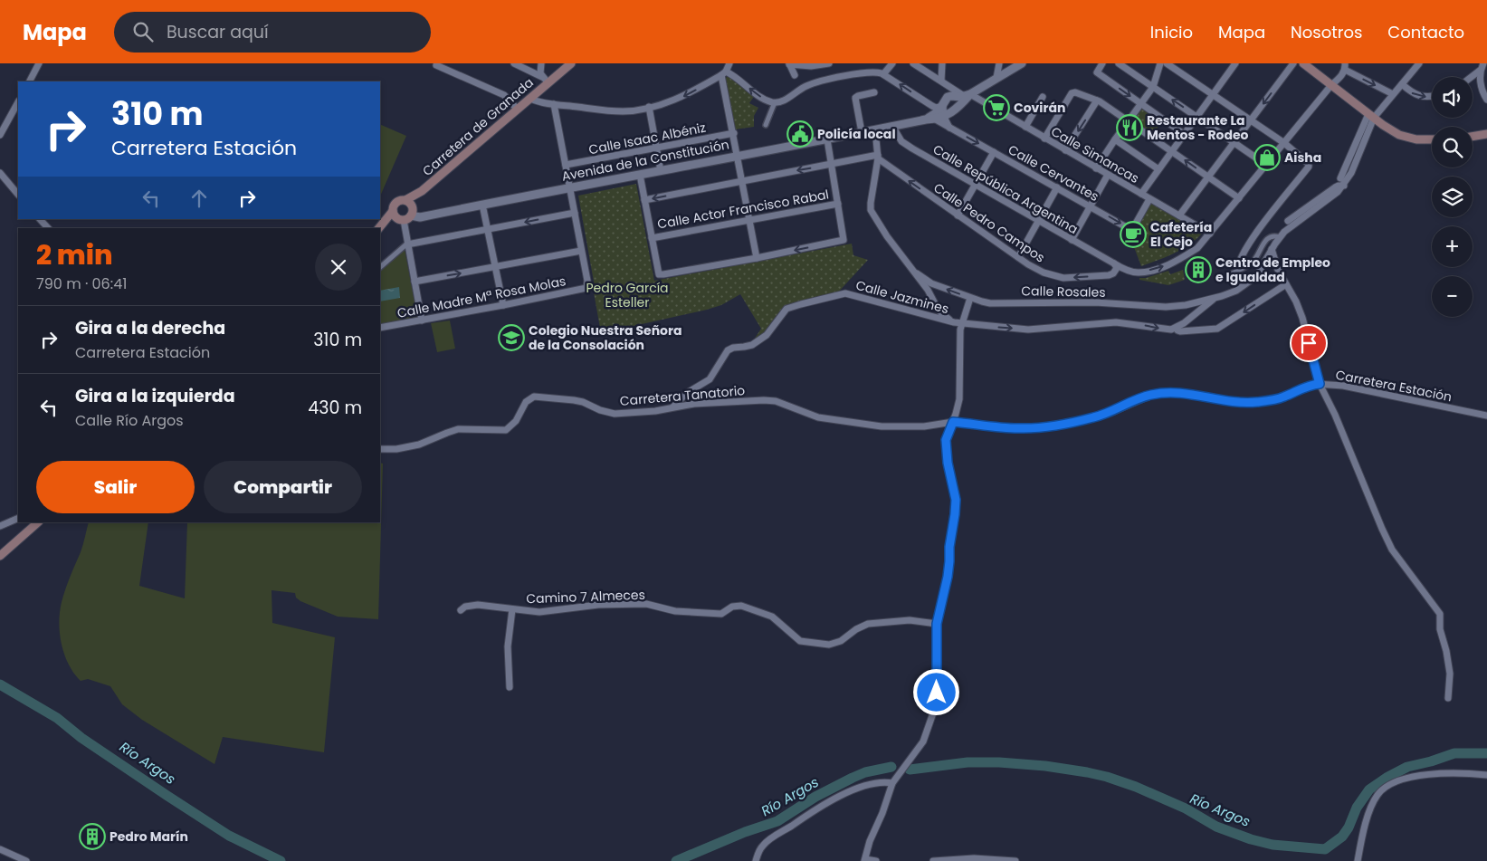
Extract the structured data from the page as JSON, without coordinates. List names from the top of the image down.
{
  "streets": {
    "main road": ["Carretera de Granada"],
    "street": [
      "Calle Isaac Albéniz",
      "Calle Simancas",
      "Avenida de la Constitución",
      "Calle Cervantes",
      "Calle República Argentina",
      "Calle Actor Francisco Rabal",
      "Calle Pedro Campos",
      "Calle Rosales",
      "Calle Madre Mª Rosa Molas",
      "Calle Jazmines",
      "Carretera Estación",
      "Carretera Tanatorio",
      "Camino 7 Almeces"
    ]
  },
  "crossings": [
    ["Carretera de Granada", "Avenida de la Constitución"],
    ["Calle Simancas", "Calle Cervantes"],
    ["Calle Simancas", "Calle República Argentina"],
    ["Avenida de la Constitución", "Calle Cervantes"],
    ["Avenida de la Constitución", "Calle República Argentina"],
    ["Calle República Argentina", "Calle Pedro Campos"],
    ["Calle Jazmines", "Carretera Tanatorio"],
    ["Carretera Estación", "Carretera Tanatorio"]
  ],
  "one_way": ["Calle Pedro Campos"],
  "water": ["Río Argos"],
  "parks": ["Pedro García Esteller"],
  "places": {
    "supermarket": ["Covirán"],
    "restaurant": ["Restaurante La Mentos - Rodeo"],
    "public building": ["Policía local"],
    "shop": ["Aisha"],
    "cafe": ["Cafetería El Cejo"],
    "building": ["Centro de Empleo e Igualdad", "Pedro Marín"],
    "school or university": ["Colegio Nuestra Señora de la Consolación"]
  },
  "page": {
    "header": "Mapa",
    "search": "Buscar aquí",
    "nav": [
      "Inicio",
      "Mapa",
      "Nosotros",
      "Contacto"
    ],
    "map_buttons": ["+", "−"],
    "turn": ["310 m", "Carretera Estación"],
    "heading": ["2 min", "790 m · 06:41"],
    "list": [
      {
        "name": "Gira a la derecha",
        "note": "Carretera Estación",
        "value": "310 m"
      },
      {
        "name": "Gira a la izquierda",
        "note": "Calle Río Argos",
        "value": "430 m"
      }
    ],
    "buttons": ["Salir", "Compartir"]
  }
}
